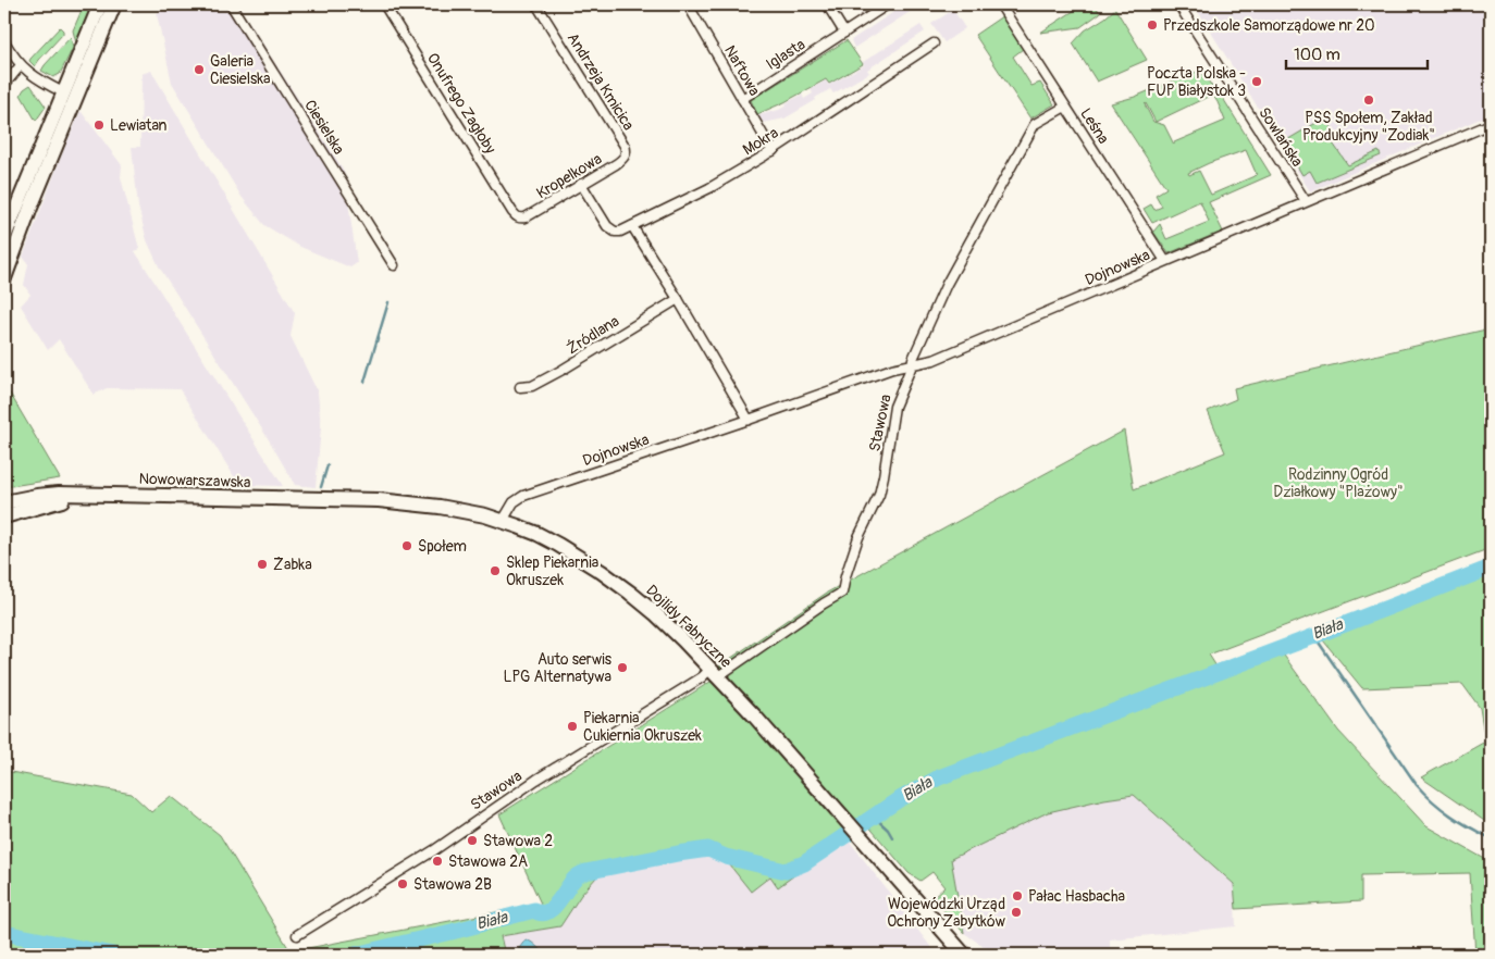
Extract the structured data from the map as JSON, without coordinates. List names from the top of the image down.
{
  "streets": {
    "highway": ["Nowowarszawska", "Dojlidy Fabryczne"],
    "street": [
      "Iglasta",
      "Naftowa",
      "Andrzeja Kmicica",
      "Onufrego Zagłoby",
      "Leśna",
      "Ciesielska",
      "Sowlańska",
      "Mokra",
      "Kropelkowa",
      "Dojnowska",
      "Źródlana",
      "Stawowa"
    ]
  },
  "crossings": [
    ["Iglasta", "Naftowa"],
    ["Naftowa", "Mokra"],
    ["Andrzeja Kmicica", "Kropelkowa"],
    ["Onufrego Zagłoby", "Kropelkowa"],
    ["Leśna", "Dojnowska"],
    ["Leśna", "Stawowa"],
    ["Sowlańska", "Dojnowska"],
    ["Mokra", "Kropelkowa"],
    ["Dojnowska", "Stawowa"],
    ["Dojnowska", "Dojlidy Fabryczne"],
    ["Stawowa", "Dojlidy Fabryczne"],
    ["Nowowarszawska", "Dojlidy Fabryczne"]
  ],
  "water": ["Biała"],
  "parks": ["Rodzinny Ogród Działkowy \"Plażowy\""],
  "places": [
    "Przedszkole Samorządowe nr 20",
    "Galeria Ciesielska",
    "Poczta Polska - FUP Białystok 3",
    "PSS Społem, Zakład Produkcyjny \"Zodiak\"",
    "Lewiatan",
    "Społem",
    "Żabka",
    "Sklep Piekarnia Okruszek",
    "Auto serwis LPG Alternatywa",
    "Piekarnia Cukiernia Okruszek",
    "Stawowa 2",
    "Stawowa 2A",
    "Stawowa 2B",
    "Pałac Hasbacha",
    "Wojewódzki Urząd Ochrony Zabytków"
  ],
  "scale_bar": "100 m"
}
